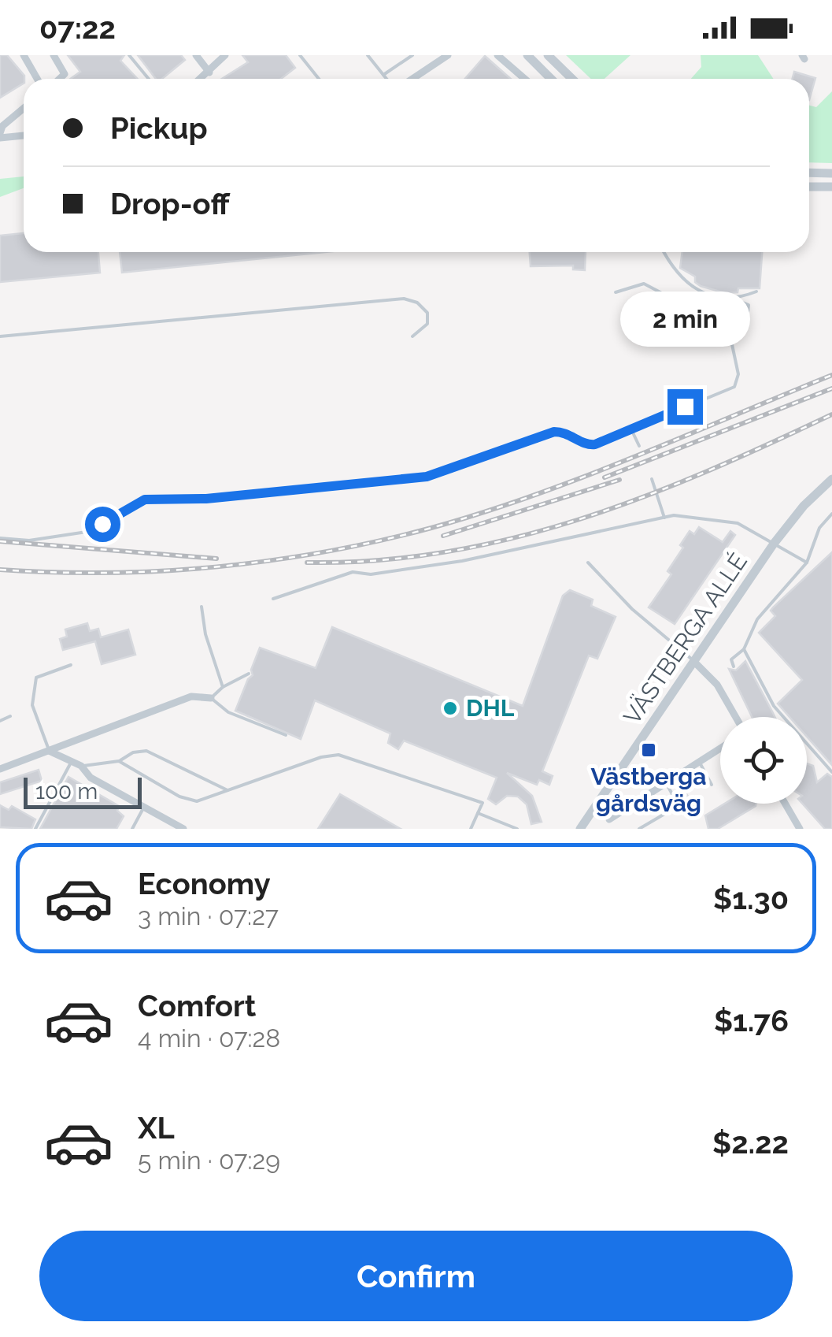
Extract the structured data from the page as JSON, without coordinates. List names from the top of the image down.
{
  "streets": {
    "street": ["VÄSTBERGA ALLÉ"]
  },
  "places": {
    "other": ["DHL"],
    "transit": ["Västberga gårdsväg"]
  },
  "scale_bar": "100 m",
  "page": {
    "status": "07:22",
    "banner": ["Pickup", "Drop-off"],
    "bubble": "2 min",
    "scale": "100 m",
    "list": [
      {
        "name": "Economy",
        "note": "3 min · 07:27",
        "value": "$1.30"
      },
      {
        "name": "Comfort",
        "note": "4 min · 07:28",
        "value": "$1.76"
      },
      {
        "name": "XL",
        "note": "5 min · 07:29",
        "value": "$2.22"
      }
    ],
    "buttons": "Confirm"
  }
}
